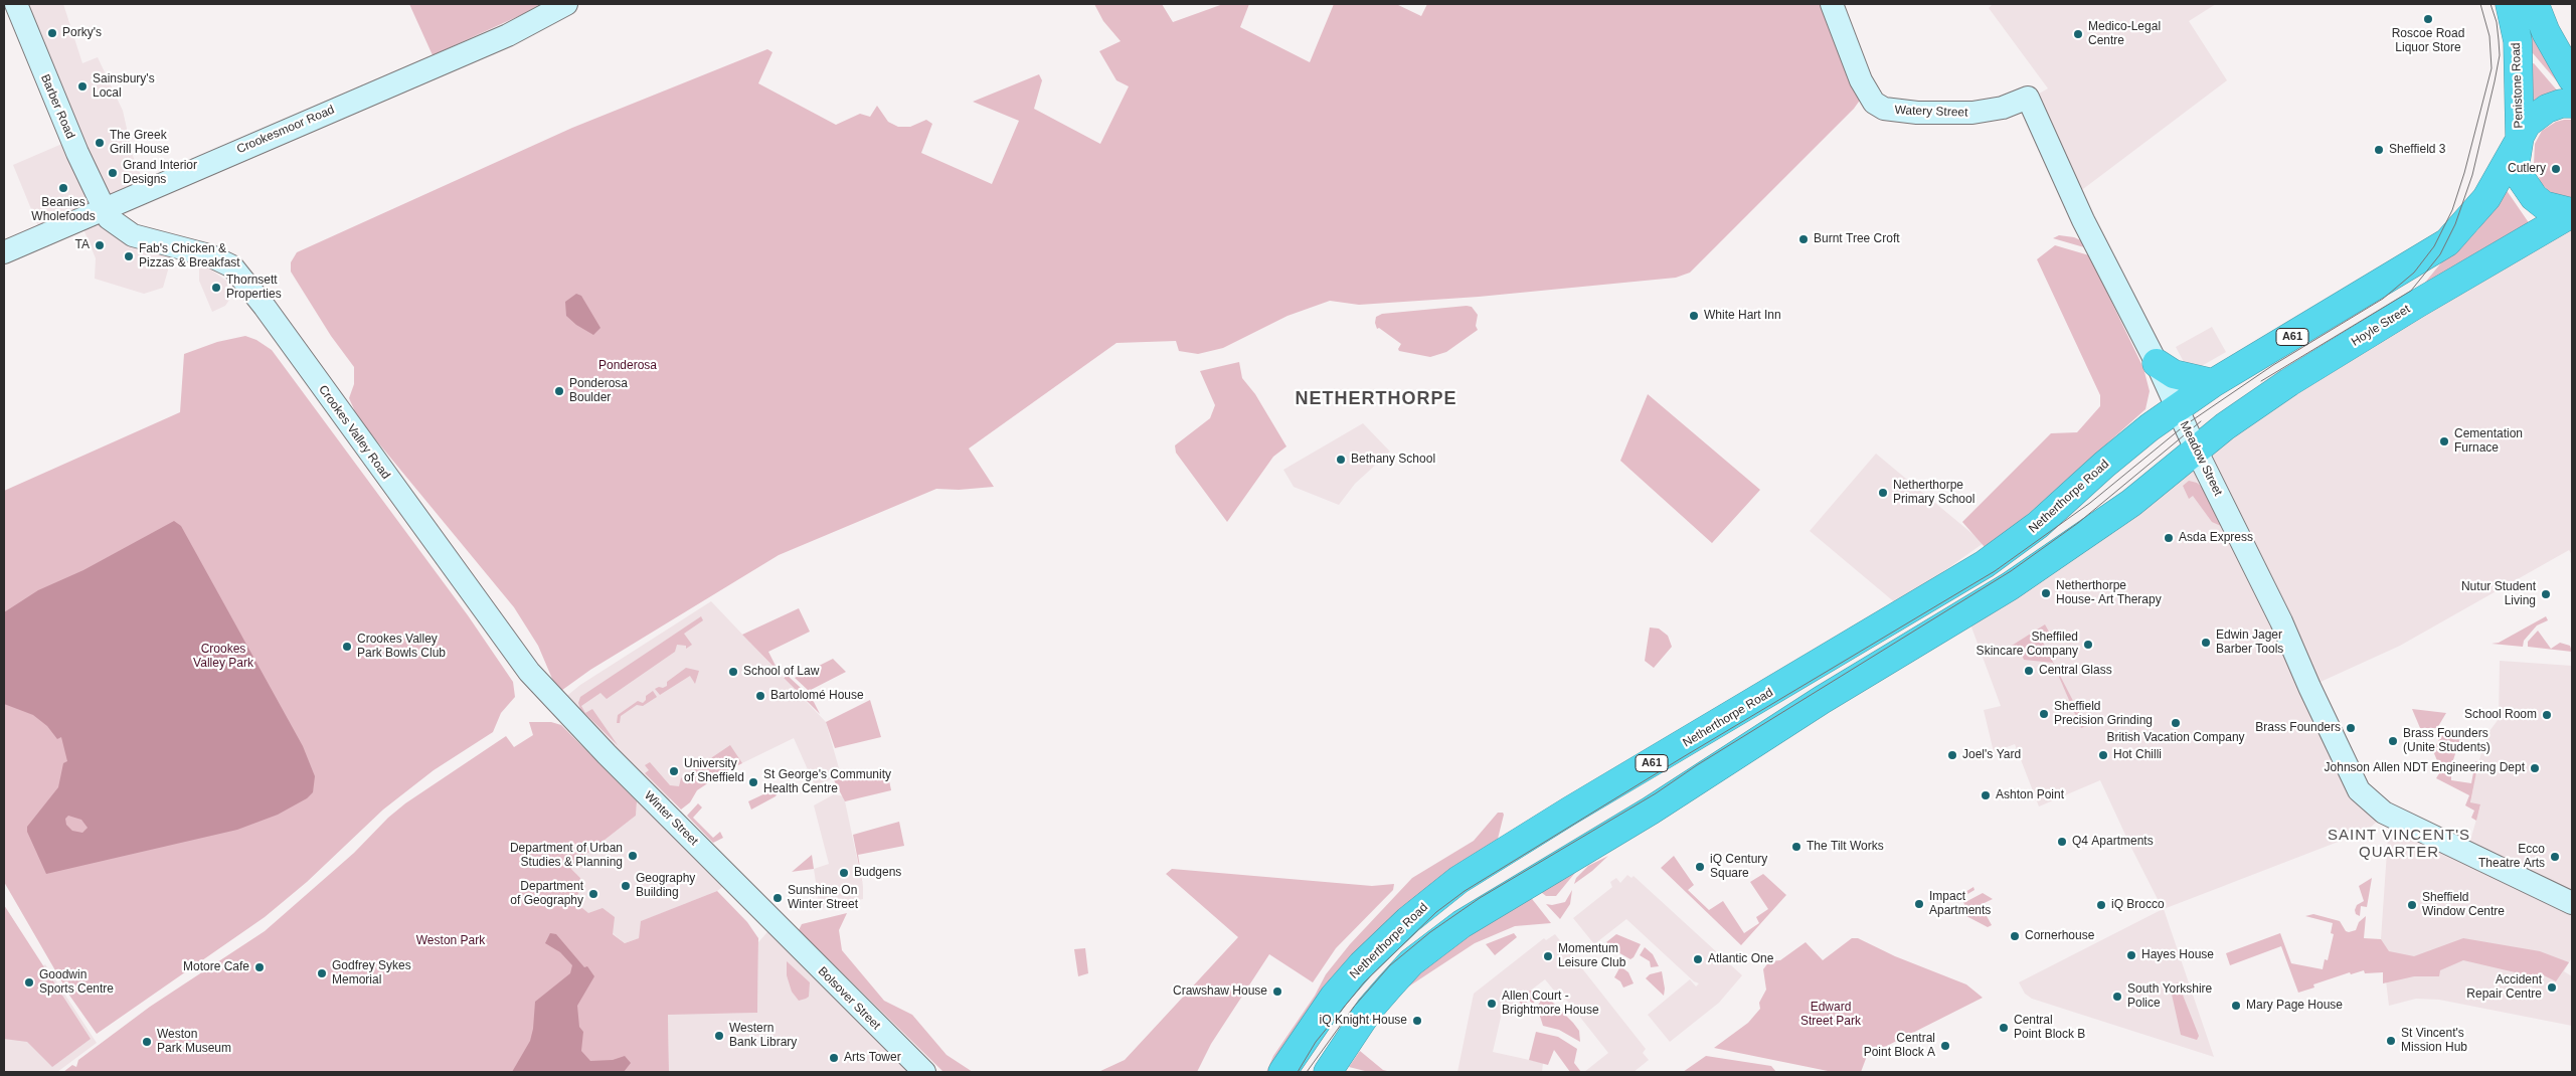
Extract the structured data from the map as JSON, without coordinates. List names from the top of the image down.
{
  "streets": {
    "highway": [
      "Penistone Road",
      "Hoyle Street",
      "A61",
      "Netherthorpe Road"
    ],
    "street": [
      "Barber Road",
      "Watery Street",
      "Crookesmoor Road",
      "Crookes Valley Road",
      "Meadow Street",
      "Winter Street",
      "Bolsover Street"
    ]
  },
  "crossings": [
    ["Penistone Road", "Hoyle Street"],
    ["Penistone Road", "A61"],
    ["Barber Road", "Crookesmoor Road"],
    ["Barber Road", "Crookes Valley Road"],
    ["Watery Street", "Meadow Street"],
    ["Crookesmoor Road", "Crookes Valley Road"],
    ["Hoyle Street", "Meadow Street"],
    ["A61", "Meadow Street"],
    ["A61", "Netherthorpe Road"],
    ["Crookes Valley Road", "Winter Street"],
    ["Meadow Street", "Netherthorpe Road"],
    ["Winter Street", "Bolsover Street"]
  ],
  "districts": ["NETHERTHORPE", "SAINT VINCENT'S QUARTER"],
  "parks": [
    "Ponderosa",
    "Crookes Valley Park",
    "Weston Park",
    "Edward Street Park"
  ],
  "places": [
    "Roscoe Road Liquor Store",
    "Porky's",
    "Medico-Legal Centre",
    "Sainsbury's Local",
    "The Greek Grill House",
    "Sheffield 3",
    "Cutlery",
    "Grand Interior Designs",
    "Beanies Wholefoods",
    "Burnt Tree Croft",
    "TA",
    "Fab's Chicken & Pizzas & Breakfast",
    "Thornsett Properties",
    "White Hart Inn",
    "Ponderosa Boulder",
    "Cementation Furnace",
    "Bethany School",
    "Netherthorpe Primary School",
    "Asda Express",
    "Netherthorpe House- Art Therapy",
    "Nutur Student Living",
    "Edwin Jager Barber Tools",
    "Sheffiled Skincare Company",
    "Crookes Valley Park Bowls Club",
    "Central Glass",
    "School of Law",
    "Bartolomé House",
    "Sheffield Precision Grinding",
    "School Room",
    "British Vacation Company",
    "Brass Founders",
    "Brass Founders (Unite Students)",
    "Joel's Yard",
    "Hot Chilli",
    "Johnson Allen NDT Engineering Dept",
    "University of Sheffield",
    "St George's Community Health Centre",
    "Ashton Point",
    "Q4 Apartments",
    "The Tilt Works",
    "Department of Urban Studies & Planning",
    "Ecco Theatre Arts",
    "iQ Century Square",
    "Budgens",
    "Geography Building",
    "Department of Geography",
    "Sunshine On Winter Street",
    "Impact Apartments",
    "iQ Brocco",
    "Sheffield Window Centre",
    "Cornerhouse",
    "Hayes House",
    "Momentum Leisure Club",
    "Atlantic One",
    "Motore Cafe",
    "Godfrey Sykes Memorial",
    "Goodwin Sports Centre",
    "Accident Repair Centre",
    "Crawshaw House",
    "South Yorkshire Police",
    "Allen Court - Brightmore House",
    "Mary Page House",
    "iQ Knight House",
    "Central Point Block B",
    "Western Bank Library",
    "St Vincent's Mission Hub",
    "Weston Park Museum",
    "Central Point Block A",
    "Arts Tower"
  ]
}
